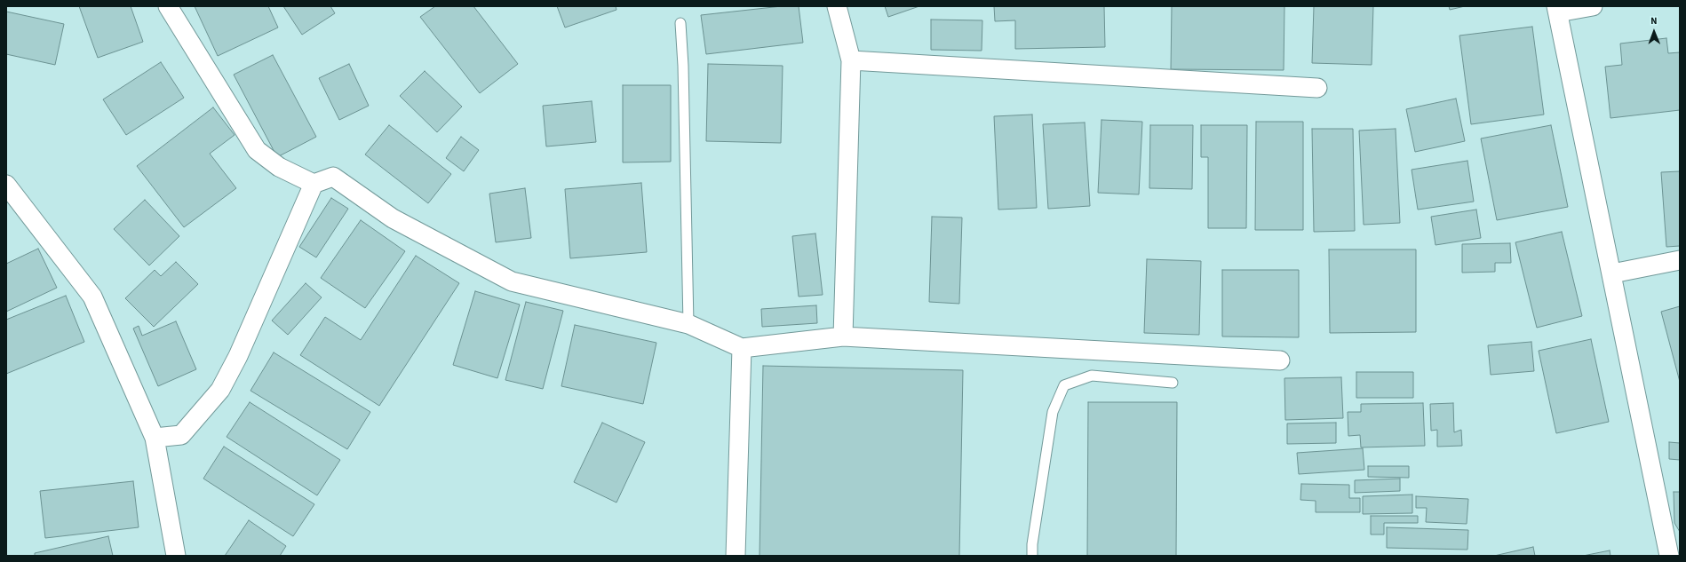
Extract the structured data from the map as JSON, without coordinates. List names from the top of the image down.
{
  "north": "top"
}
